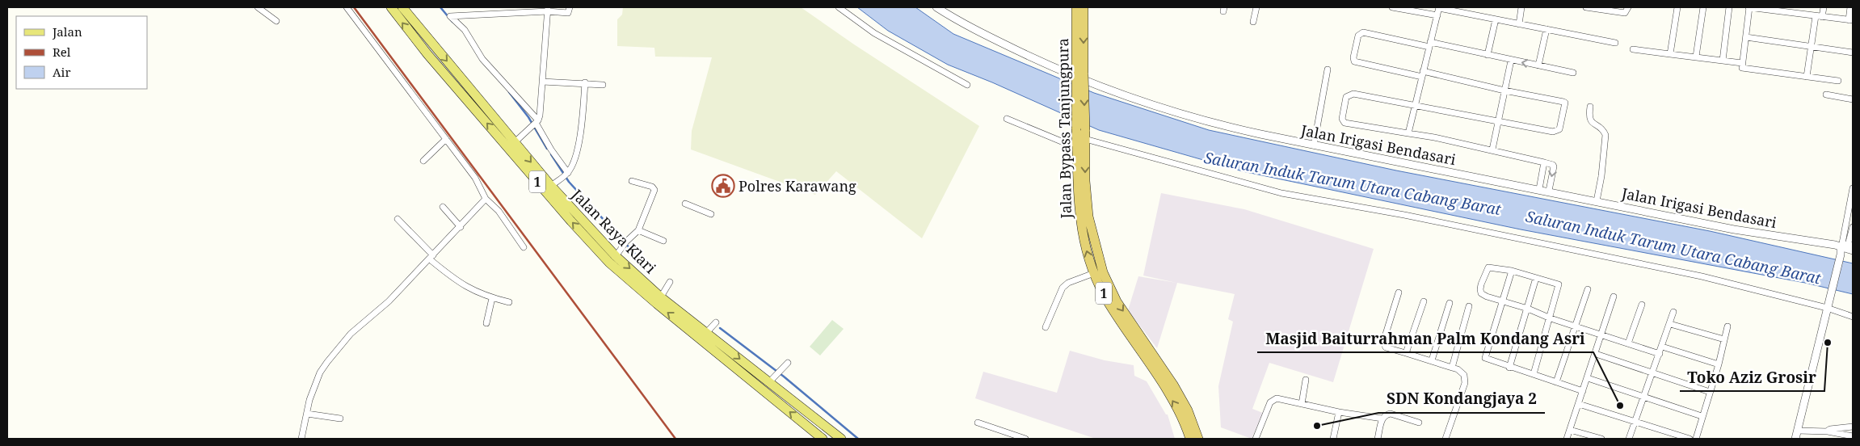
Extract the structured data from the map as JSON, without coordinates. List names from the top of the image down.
{
  "streets": {
    "highway": ["Jalan Bypass Tanjungpura", "1"],
    "main road": ["Jalan Raya Klari"],
    "street": ["Jalan Irigasi Bendasari"]
  },
  "water": ["Saluran Induk Tarum Utara Cabang Barat"],
  "places": {
    "public building": ["Polres Karawang"],
    "other": ["Toko Aziz Grosir", "Masjid Baiturrahman Palm Kondang Asri", "SDN Kondangjaya 2"]
  },
  "legend": ["Jalan", "Rel", "Air"]
}
